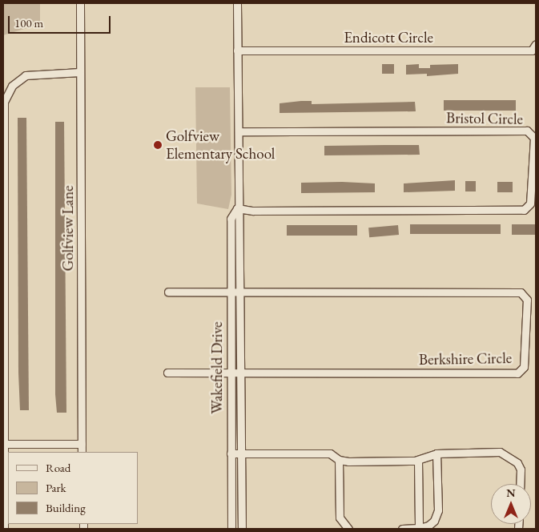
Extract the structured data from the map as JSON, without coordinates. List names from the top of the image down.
{
  "streets": {
    "street": [
      "Endicott Circle",
      "Bristol Circle",
      "Golfview Lane",
      "Berkshire Circle",
      "Wakefield Drive"
    ]
  },
  "crossings": [
    ["Endicott Circle", "Wakefield Drive"],
    ["Bristol Circle", "Wakefield Drive"],
    ["Berkshire Circle", "Wakefield Drive"]
  ],
  "places": ["Golfview Elementary School"],
  "legend": ["Road", "Park", "Building"],
  "scale_bar": "100 m",
  "north": "top"
}
